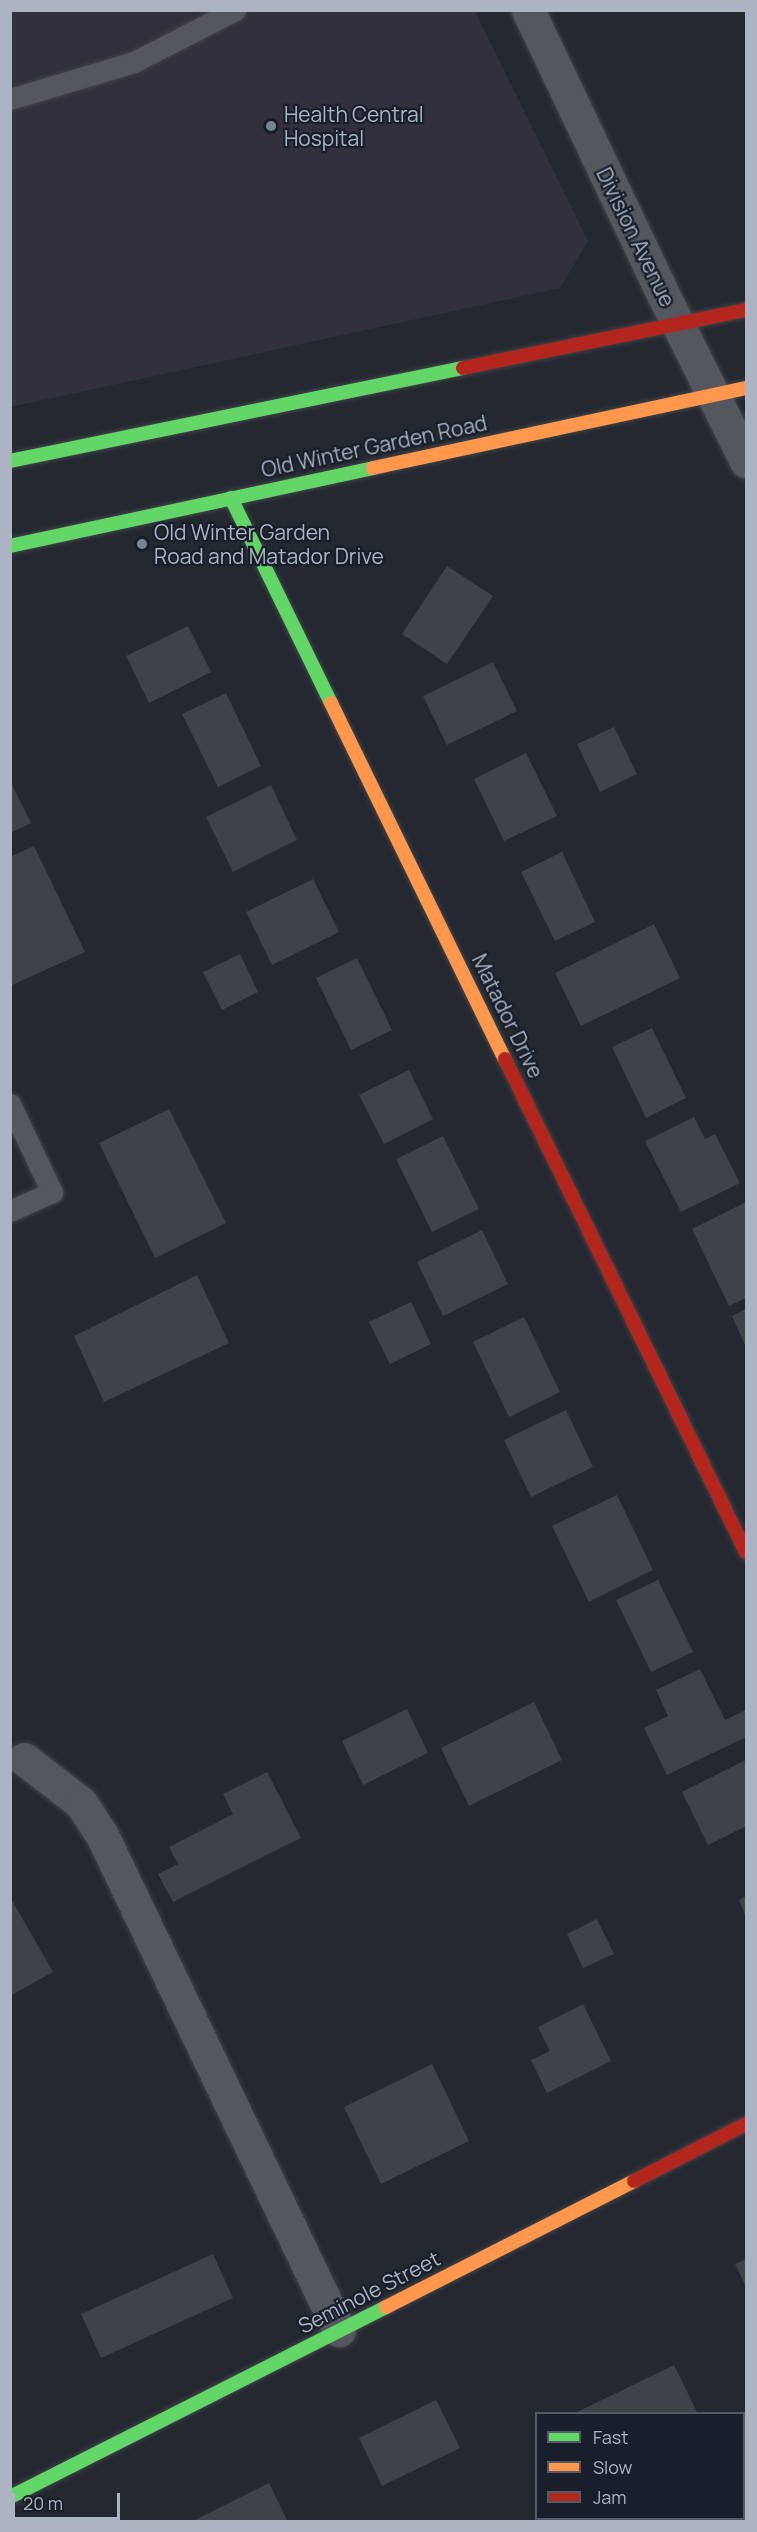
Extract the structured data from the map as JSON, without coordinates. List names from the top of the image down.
{
  "streets": {
    "street": [
      "Division Avenue",
      "Old Winter Garden Road",
      "Matador Drive",
      "Seminole Street"
    ]
  },
  "crossings": [
    ["Division Avenue", "Old Winter Garden Road"],
    ["Old Winter Garden Road", "Matador Drive"]
  ],
  "places": ["Health Central Hospital", "Old Winter Garden Road and Matador Drive"],
  "legend": ["Fast", "Slow", "Jam"],
  "scale_bar": "20 m"
}
